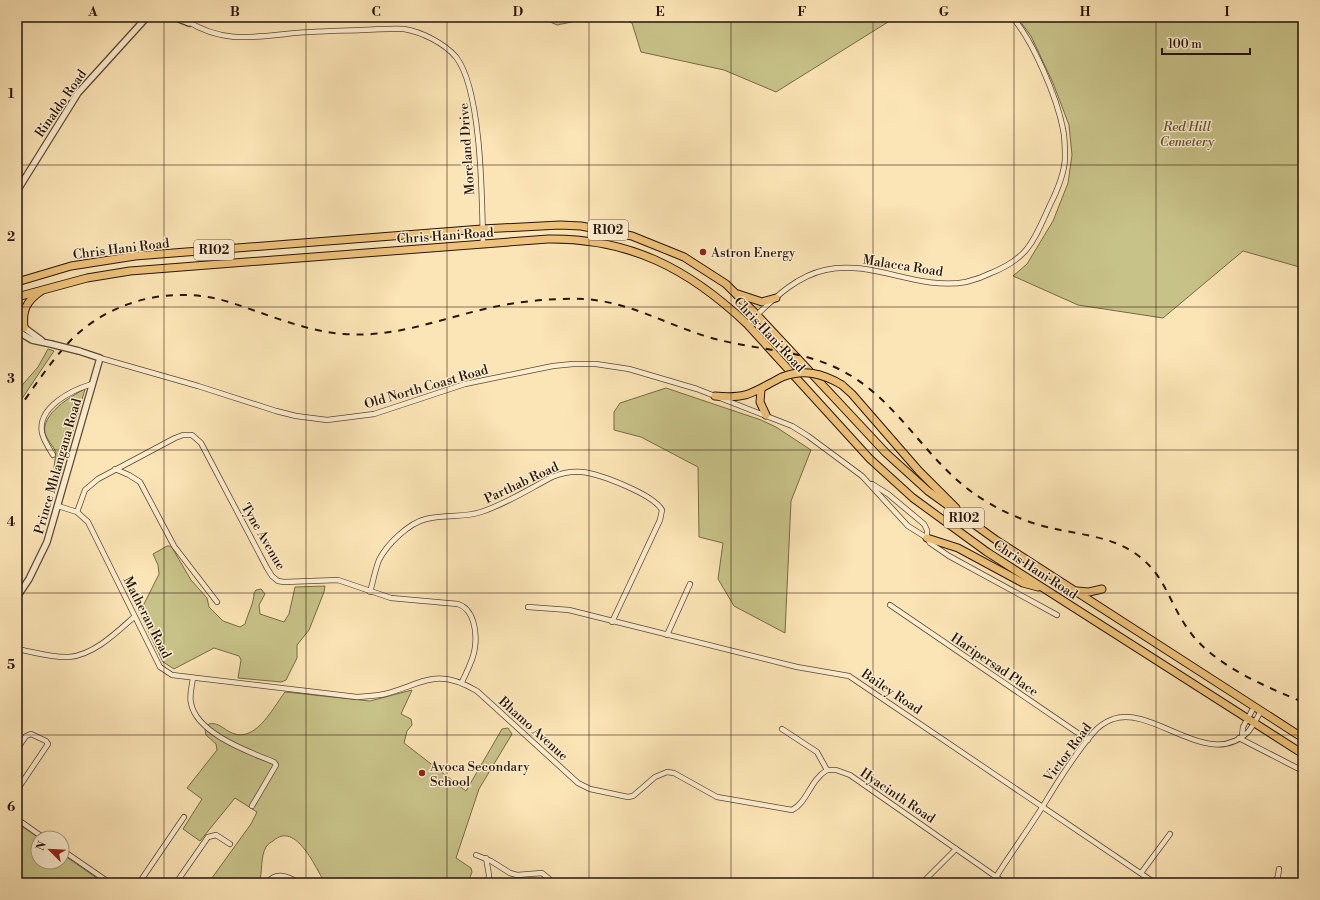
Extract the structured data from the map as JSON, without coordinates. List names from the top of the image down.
{
  "streets": {
    "main road": ["R102", "Chris Hani Road"],
    "street": [
      "Rinaldo Road",
      "Moreland Drive",
      "Malacca Road",
      "Old North Coast Road",
      "Prince Mhlangana Road",
      "Parthab Road",
      "Tyne Avenue",
      "Matheran Road",
      "Haripersad Place",
      "Bailey Road",
      "Bhamo Avenue",
      "Victor Road",
      "Hyacinth Road"
    ]
  },
  "crossings": [
    ["Moreland Drive", "Chris Hani Road"],
    ["Chris Hani Road", "Malacca Road"],
    ["Old North Coast Road", "Prince Mhlangana Road"],
    ["Parthab Road", "Tyne Avenue"],
    ["Parthab Road", "Bailey Road"],
    ["Tyne Avenue", "Matheran Road"],
    ["Tyne Avenue", "Bhamo Avenue"],
    ["Matheran Road", "Bhamo Avenue"],
    ["Haripersad Place", "Victor Road"],
    ["Bailey Road", "Victor Road"],
    ["Bhamo Avenue", "Hyacinth Road"],
    ["Victor Road", "Hyacinth Road"]
  ],
  "parks": ["Red Hill Cemetery"],
  "places": ["Astron Energy", "Avoca Secondary School"],
  "scale_bar": "100 m",
  "north": "top left",
  "grid": {
    "columns": [
      "A",
      "B",
      "C",
      "D",
      "E",
      "F",
      "G",
      "H",
      "I"
    ],
    "rows": [
      "1",
      "2",
      "3",
      "4",
      "5",
      "6"
    ]
  }
}
